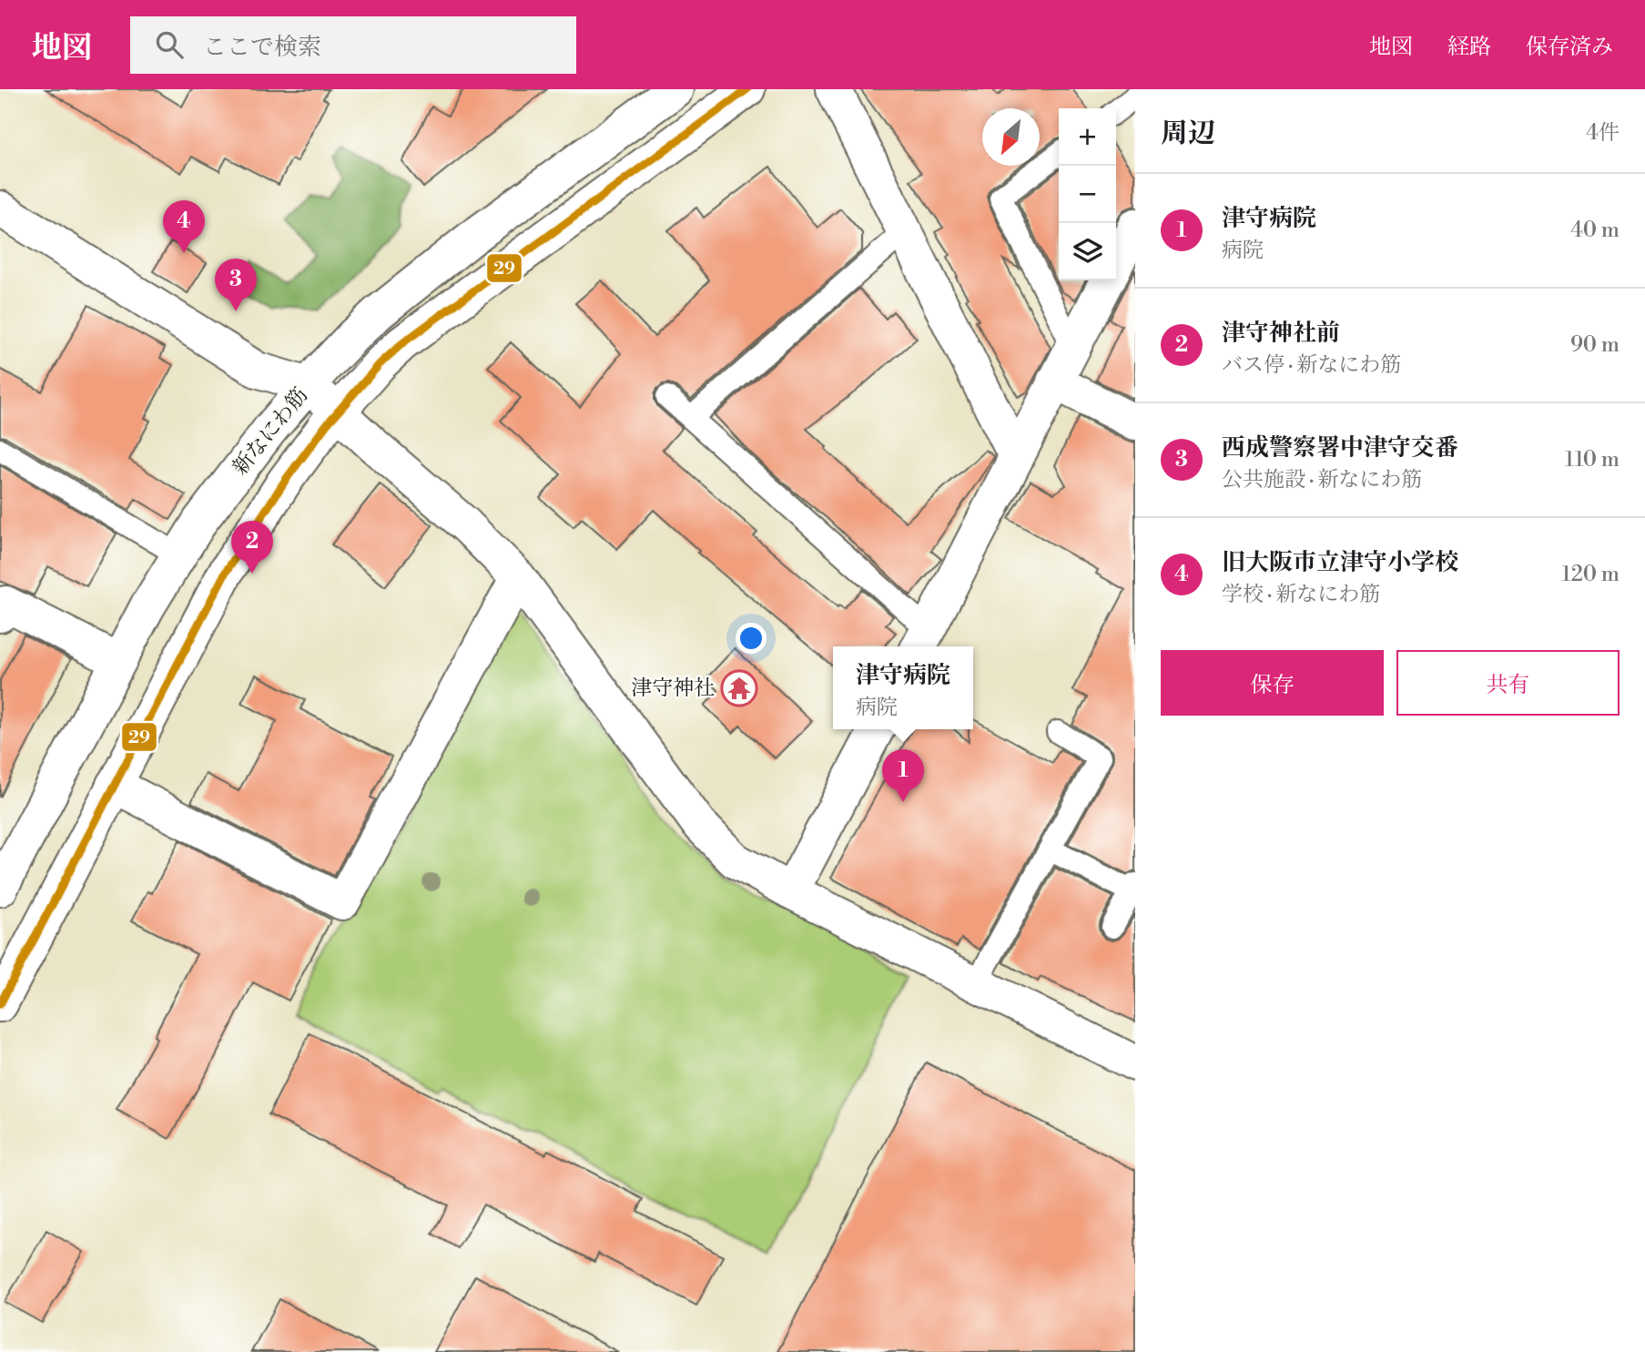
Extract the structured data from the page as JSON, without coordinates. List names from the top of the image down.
{
  "streets": {
    "street": ["新なにわ筋"]
  },
  "places": {
    "temple": ["津守神社"]
  },
  "lines": ["transit line 29"],
  "north": "bottom left",
  "page": {
    "header": "地図",
    "search": "ここで検索",
    "nav": ["地図", "経路", "保存済み"],
    "heading": ["周辺", "4件"],
    "map_buttons": ["+", "−"],
    "list": [
      {
        "mark": "1",
        "name": "津守病院",
        "note": "病院",
        "value": "40 m"
      },
      {
        "mark": "2",
        "name": "津守神社前",
        "note": "バス停 · 新なにわ筋",
        "value": "90 m"
      },
      {
        "mark": "3",
        "name": "西成警察署中津守交番",
        "note": "公共施設 · 新なにわ筋",
        "value": "110 m"
      },
      {
        "mark": "4",
        "name": "旧大阪市立津守小学校",
        "note": "学校 · 新なにわ筋",
        "value": "120 m"
      }
    ],
    "pins": [
      "4",
      "3",
      "2",
      "1"
    ],
    "buttons": ["保存", "共有"],
    "popup": ["津守病院", "病院"]
  }
}
